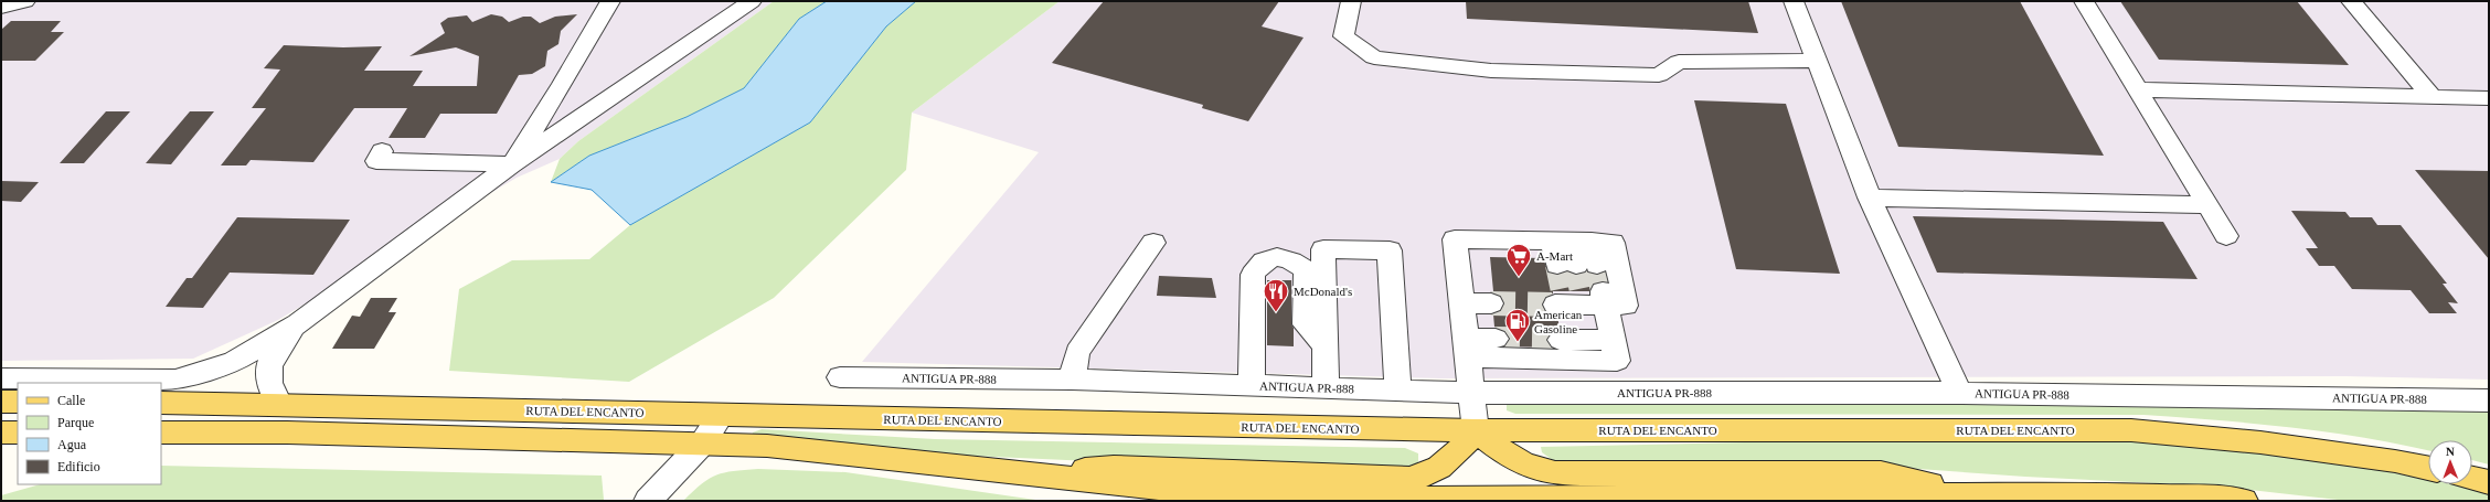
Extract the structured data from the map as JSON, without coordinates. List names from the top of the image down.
{
  "streets": {
    "main road": ["RUTA DEL ENCANTO"],
    "street": ["ANTIGUA PR-888"]
  },
  "places": {
    "supermarket": ["A-Mart"],
    "restaurant": ["McDonald's"],
    "fuel station": ["American Gasoline"]
  },
  "legend": [
    "Calle",
    "Parque",
    "Agua",
    "Edificio"
  ],
  "north": "top"
}
